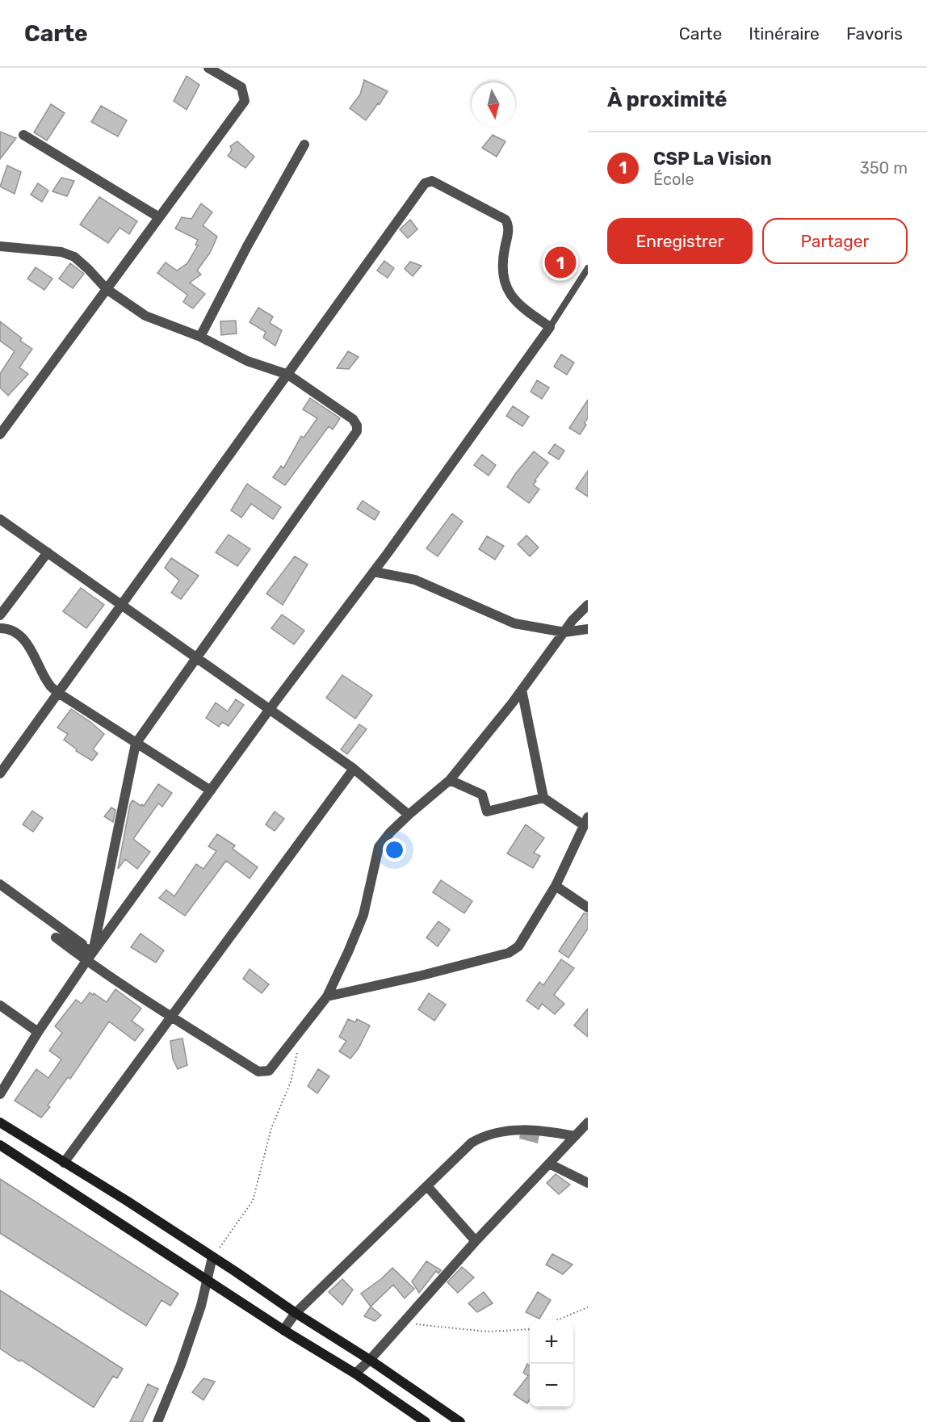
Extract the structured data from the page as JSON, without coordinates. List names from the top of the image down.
{
  "north": "bottom",
  "page": {
    "header": "Carte",
    "nav": ["Carte", "Itinéraire", "Favoris"],
    "heading": "À proximité",
    "list": [
      {
        "mark": "1",
        "name": "CSP La Vision",
        "note": "École",
        "value": "350 m"
      }
    ],
    "buttons": ["Enregistrer", "Partager"],
    "pins": "1",
    "map_buttons": ["+", "−"]
  }
}
